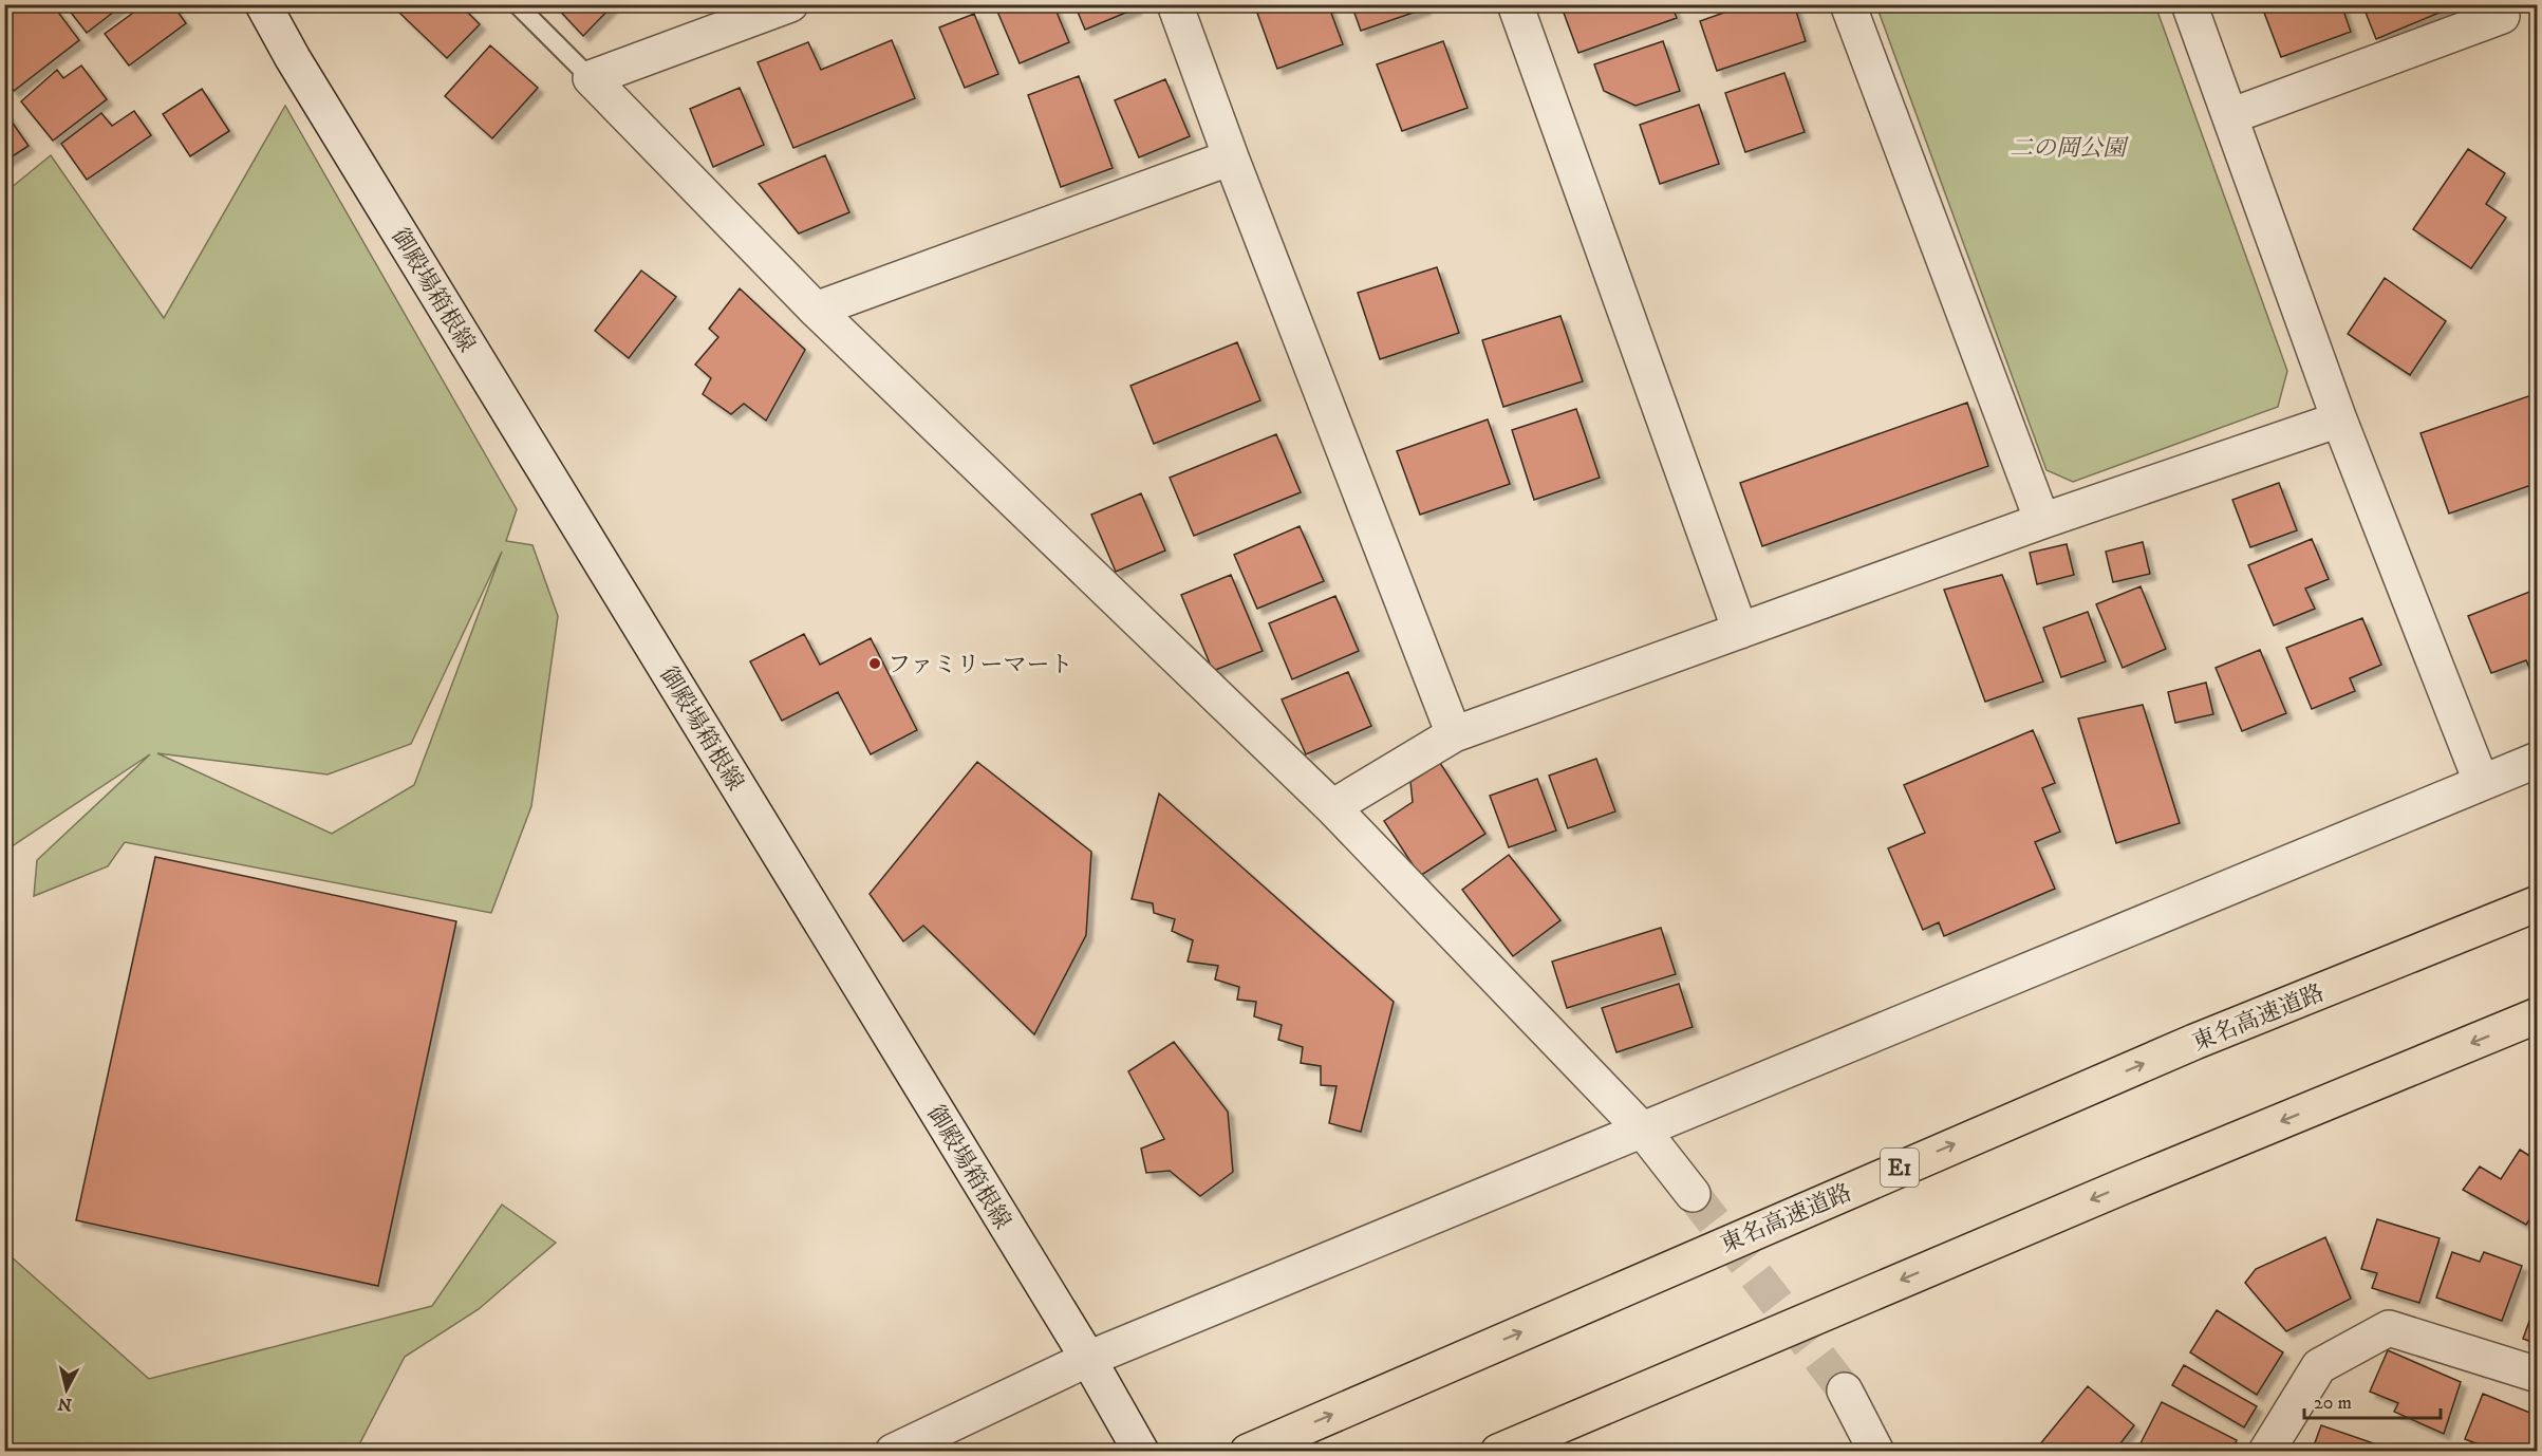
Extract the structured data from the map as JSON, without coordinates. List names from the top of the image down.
{
  "streets": {
    "highway": ["東名高速道路", "E1"],
    "street": ["御殿場箱根線"]
  },
  "parks": ["二の岡公園"],
  "places": ["ファミリーマート"],
  "scale_bar": "20 m",
  "north": "bottom"
}
